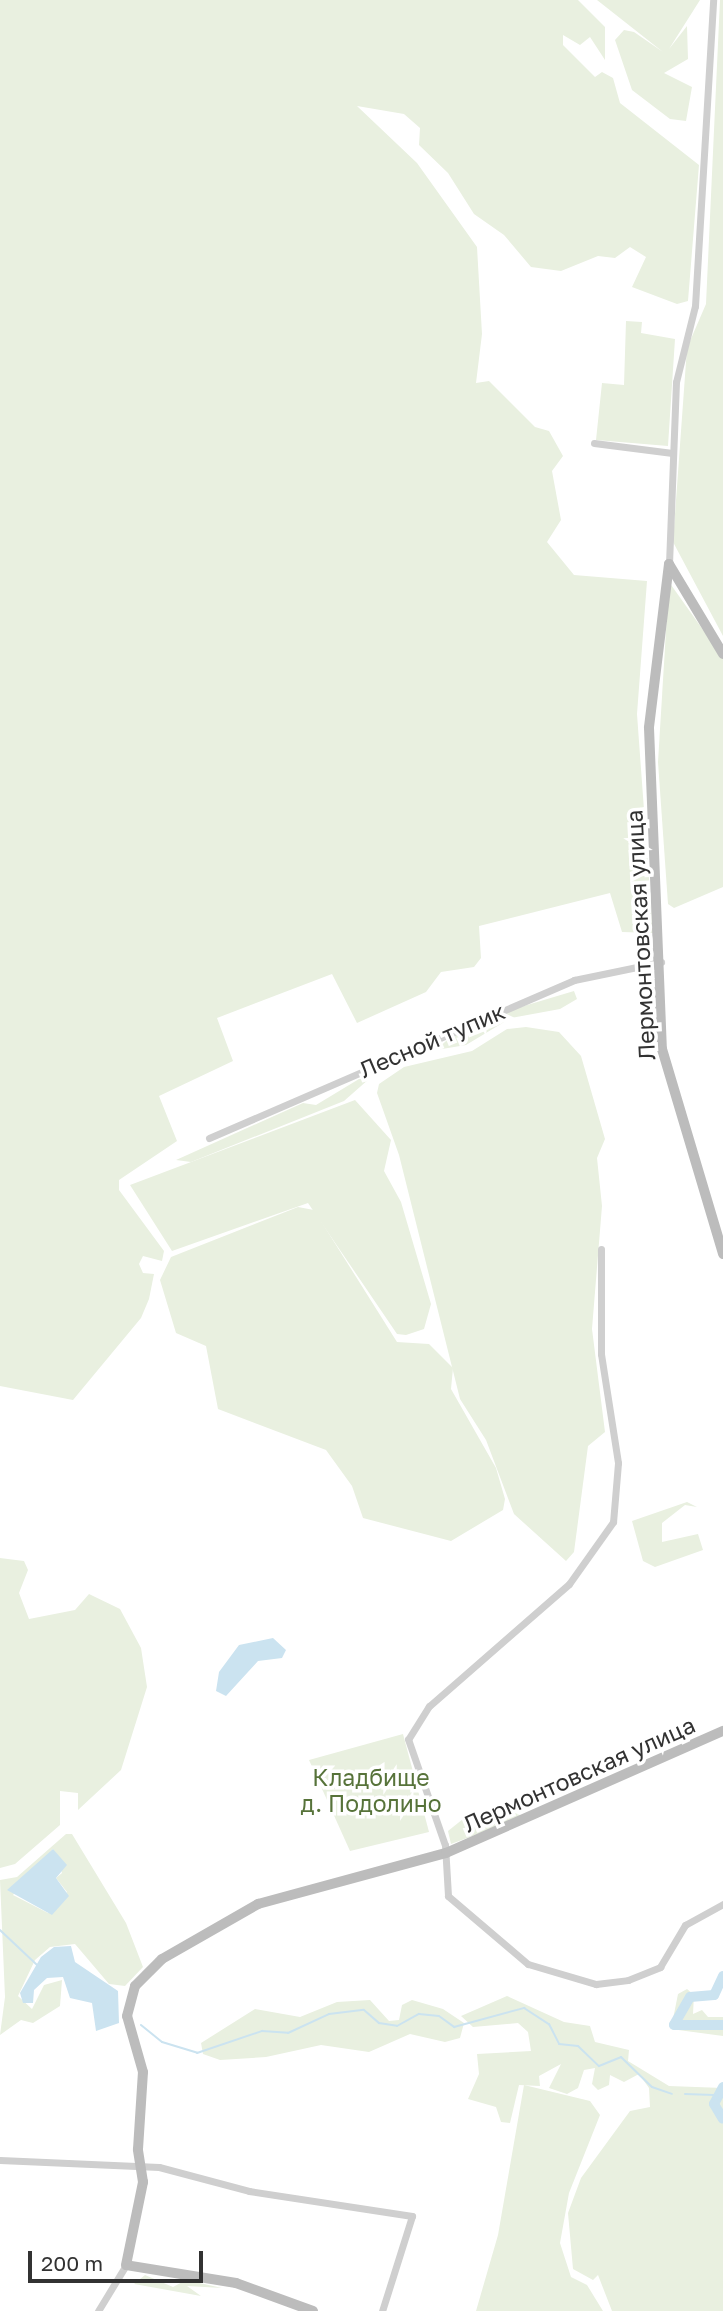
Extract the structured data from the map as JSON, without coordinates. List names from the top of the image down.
{
  "streets": {
    "street": ["Лермонтовская улица", "Лесной тупик"]
  },
  "crossings": [
    ["Лермонтовская улица", "Лесной тупик"]
  ],
  "parks": ["Кладбище д. Подолино"],
  "scale_bar": "200 m"
}
